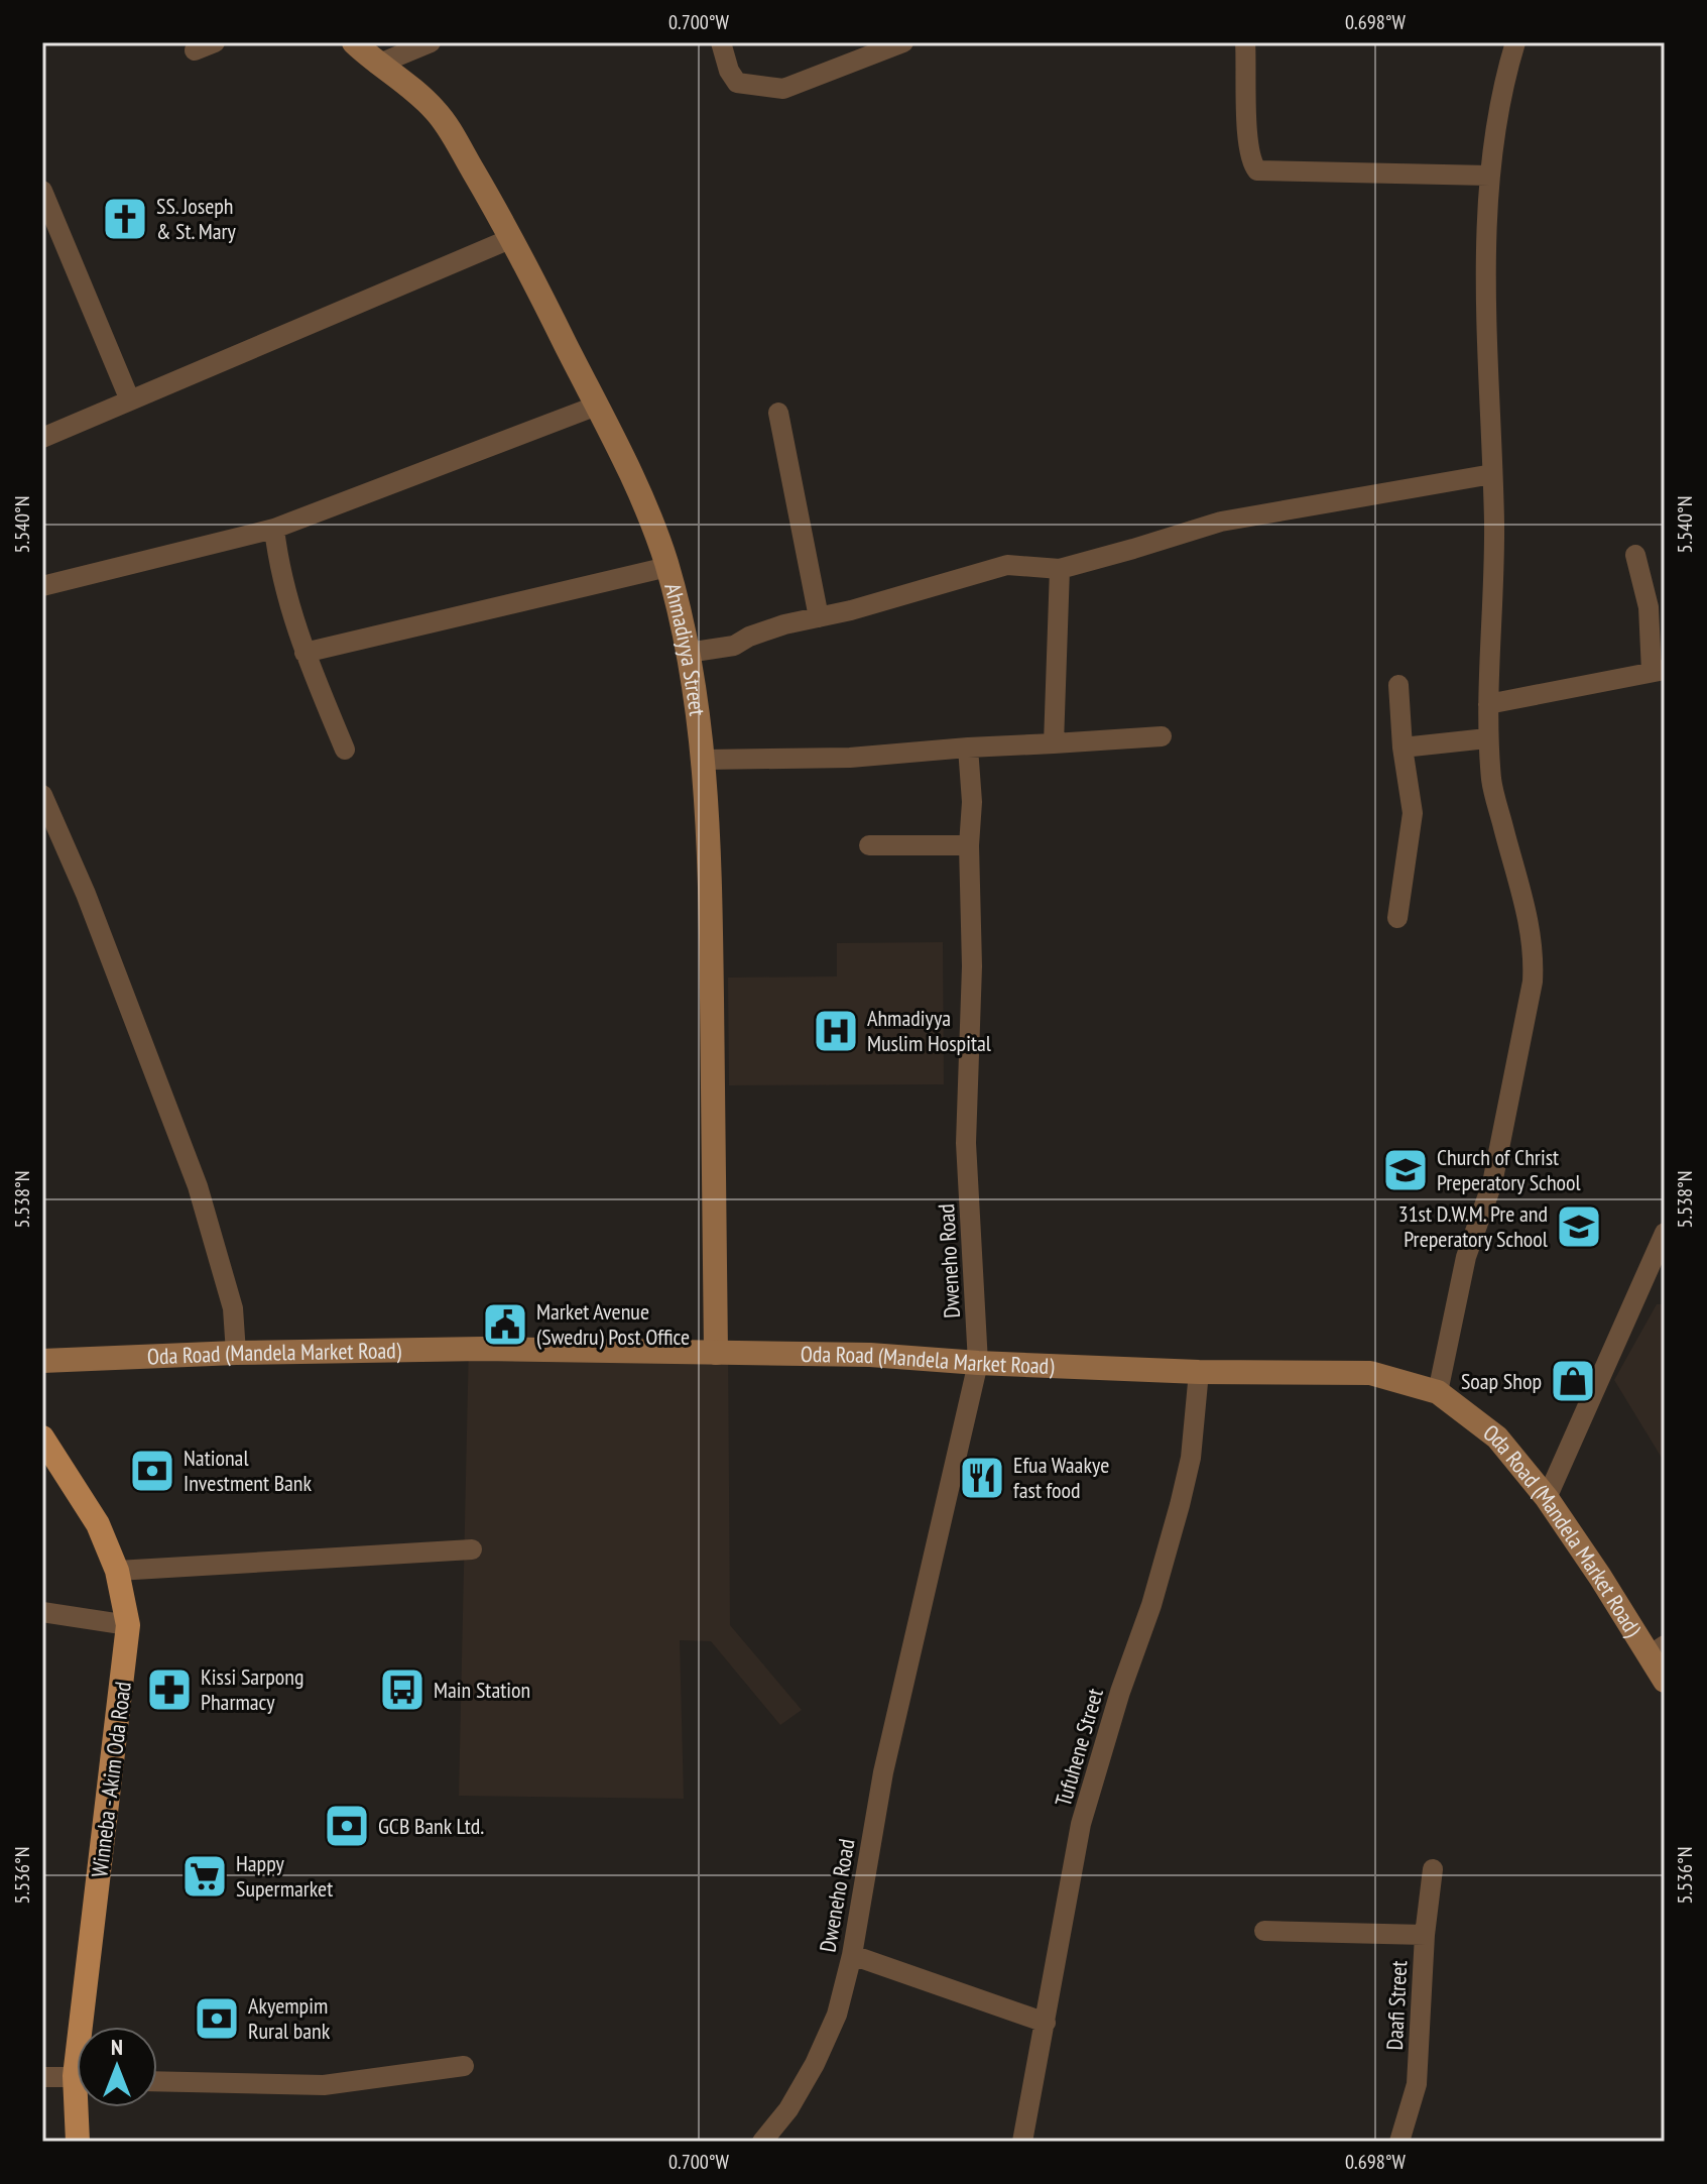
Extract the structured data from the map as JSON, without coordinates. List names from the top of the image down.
{
  "streets": {
    "main road": ["Winneba - Akim Oda Road"],
    "street": [
      "Ahmadiyya Street",
      "Dweneho Road",
      "Oda Road (Mandela Market Road)",
      "Tufuhene Street",
      "Daafi Street"
    ]
  },
  "crossings": [
    ["Ahmadiyya Street", "Oda Road (Mandela Market Road)"],
    ["Dweneho Road", "Oda Road (Mandela Market Road)"],
    ["Oda Road (Mandela Market Road)", "Tufuhene Street"]
  ],
  "places": {
    "church": ["SS. Joseph & St. Mary"],
    "hospital": ["Ahmadiyya Muslim Hospital"],
    "school or university": ["Church of Christ Preperatory School", "31st D.W.M. Pre and Preperatory School"],
    "public building": ["Market Avenue (Swedru) Post Office"],
    "shop": ["Soap Shop"],
    "bank": ["National Investment Bank", "GCB Bank Ltd.", "Akyempim Rural bank"],
    "restaurant": ["Efua Waakye fast food"],
    "pharmacy": ["Kissi Sarpong Pharmacy"],
    "bus stop": ["Main Station"],
    "supermarket": ["Happy Supermarket"]
  },
  "north": "top",
  "coordinates": [
    "0.700°W",
    "0.698°W",
    "5.540°N",
    "5.538°N",
    "5.536°N"
  ]
}
